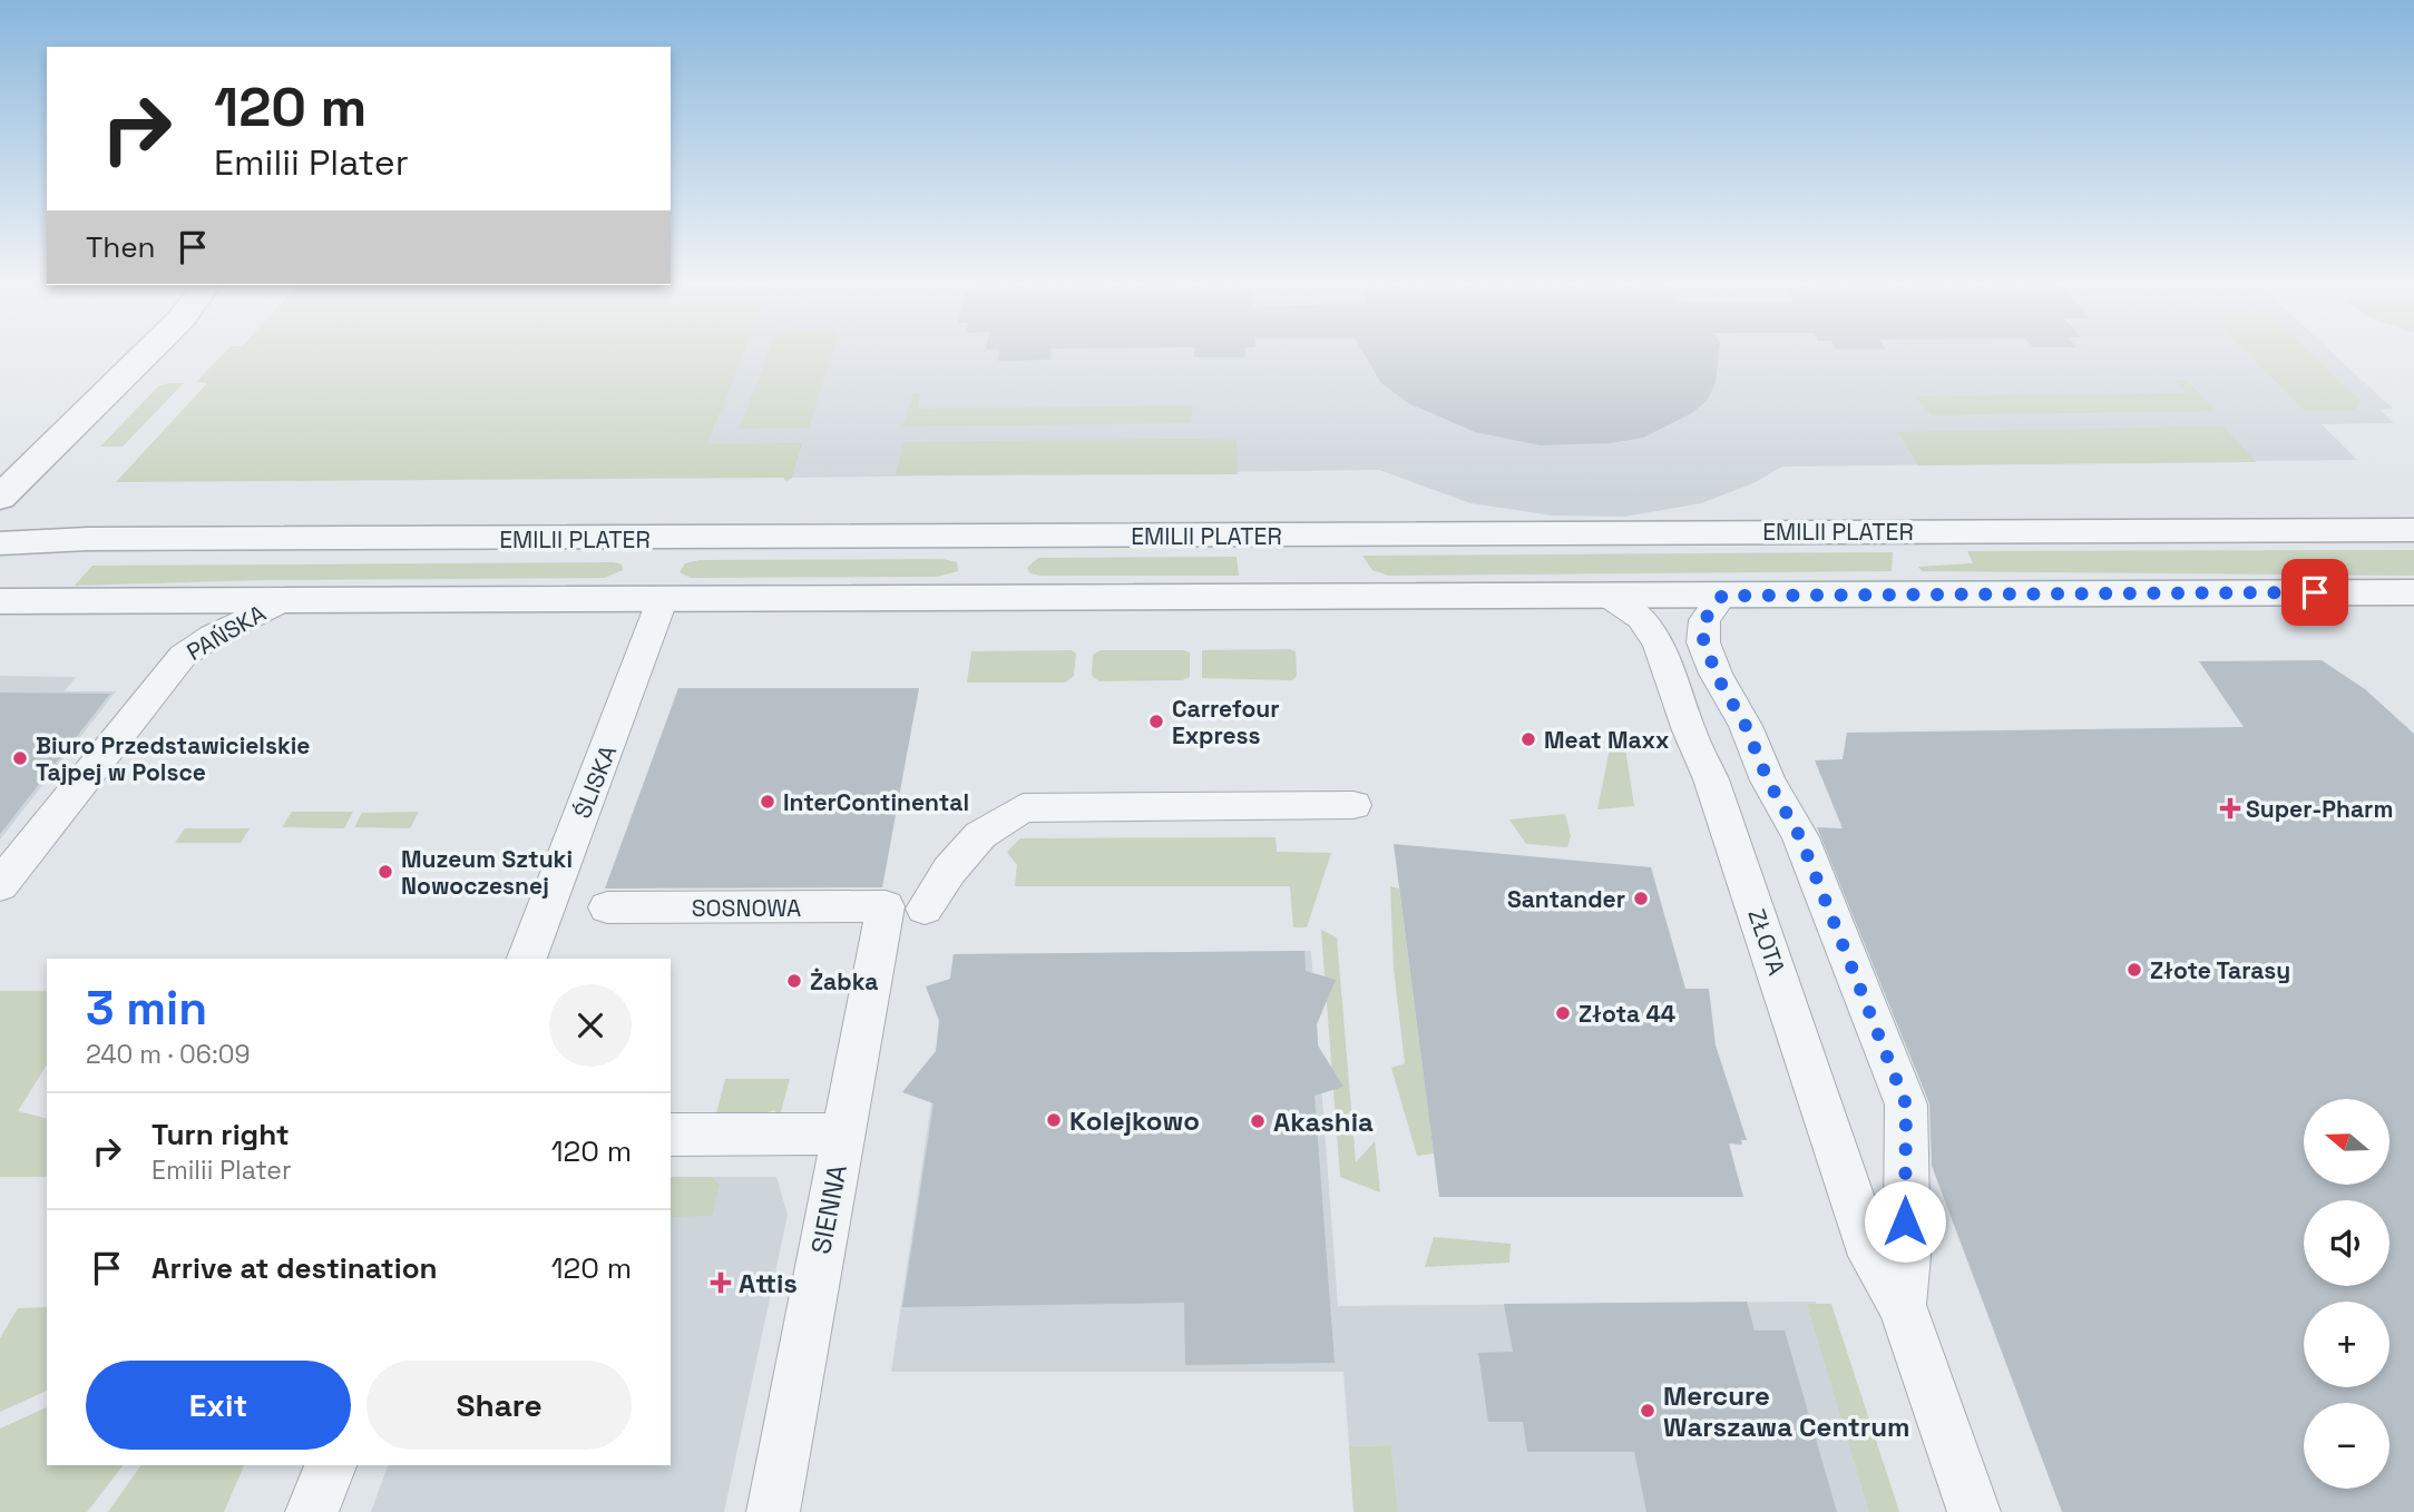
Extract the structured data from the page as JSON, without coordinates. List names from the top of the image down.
{
  "streets": {
    "street": [
      "EMILII PLATER",
      "PAŃSKA",
      "ŚLISKA",
      "SOSNOWA",
      "ZŁOTA",
      "SIENNA"
    ]
  },
  "crossings": [
    ["SOSNOWA", "SIENNA"]
  ],
  "places": {
    "other": [
      "Carrefour Express",
      "Meat Maxx",
      "Biuro Przedstawicielskie Tajpej w Polsce",
      "InterContinental",
      "Muzeum Sztuki Nowoczesnej",
      "Santander",
      "Złote Tarasy",
      "Żabka",
      "Złota 44",
      "Kolejkowo",
      "Akashia",
      "Mercure Warszawa Centrum"
    ],
    "health": ["Super-Pharm", "Attis"]
  },
  "north": "left",
  "page": {
    "turn": ["120 m", "Emilii Plater"],
    "then": "Then",
    "heading": ["3 min", "240 m · 06:09"],
    "list": [
      {
        "name": "Turn right",
        "note": "Emilii Plater",
        "value": "120 m"
      },
      {
        "name": "Arrive at destination",
        "value": "120 m"
      }
    ],
    "map_buttons": ["+", "−"],
    "buttons": ["Exit", "Share"]
  }
}
